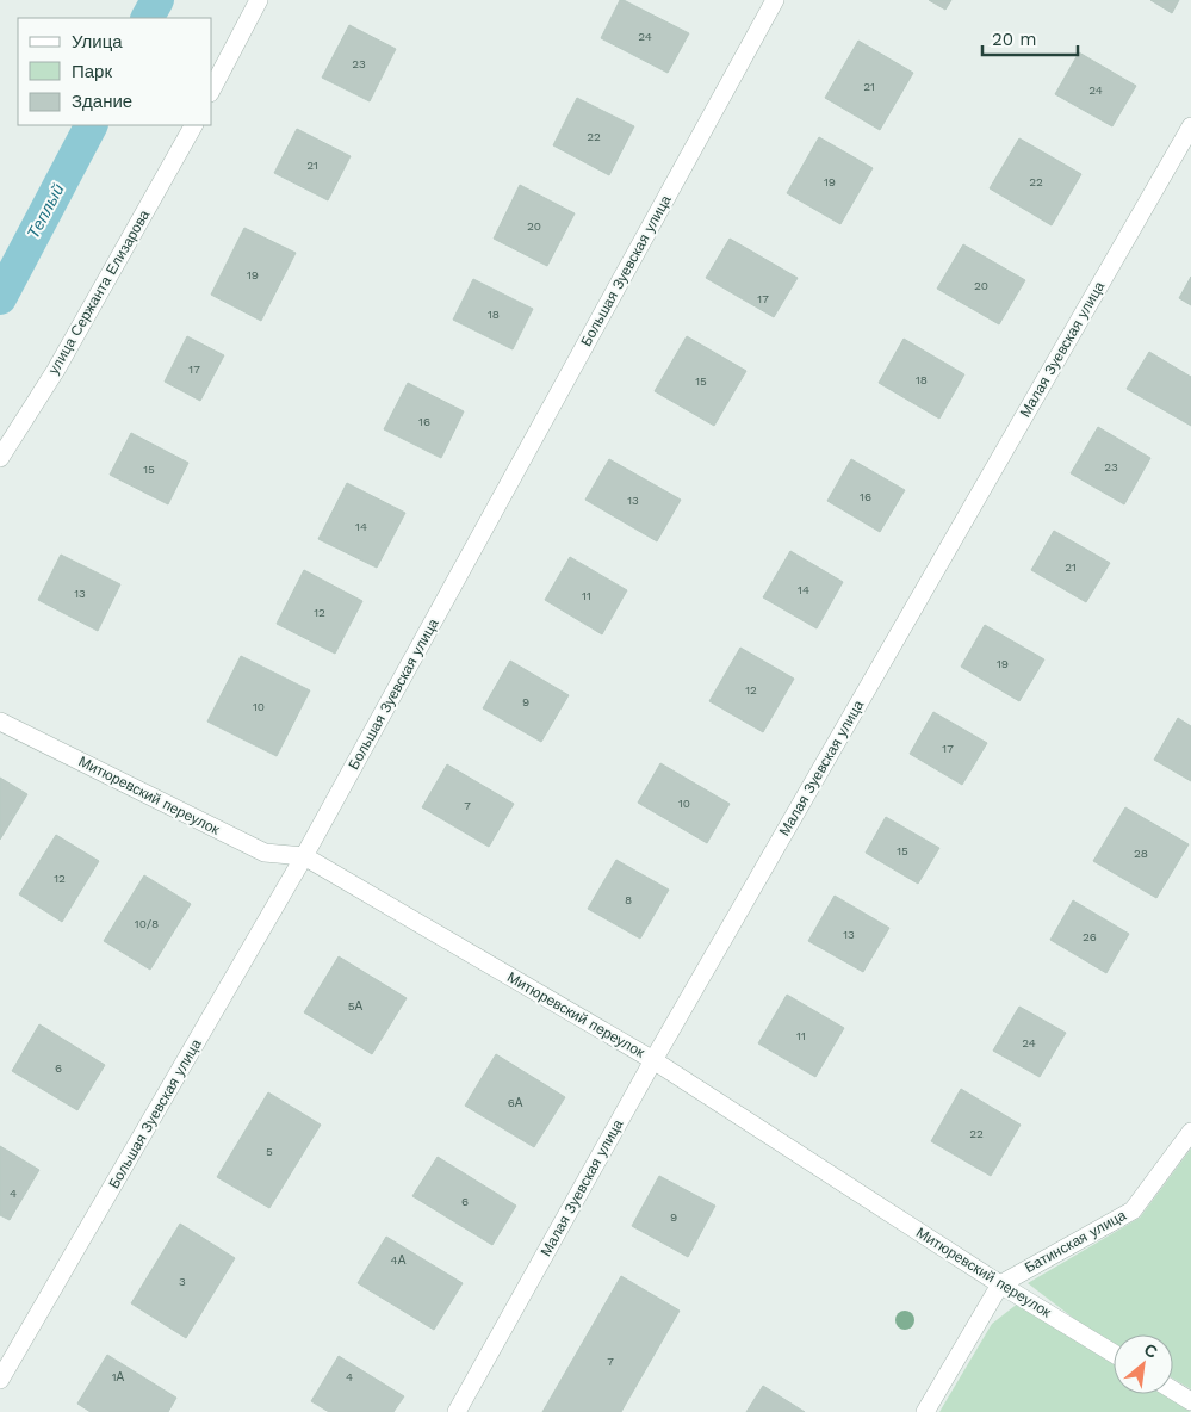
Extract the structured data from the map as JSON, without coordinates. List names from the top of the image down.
{
  "streets": {
    "street": [
      "Большая Зуевская улица",
      "улица Сержанта Елизарова",
      "Малая Зуевская улица",
      "Митюревский переулок",
      "Батинская улица"
    ]
  },
  "crossings": [
    ["Большая Зуевская улица", "Митюревский переулок"],
    ["Малая Зуевская улица", "Митюревский переулок"],
    ["Митюревский переулок", "Батинская улица"]
  ],
  "water": ["Теплый"],
  "house_numbers": [
    "24",
    "23",
    "21",
    "24",
    "22",
    "21",
    "19",
    "22",
    "20",
    "19",
    "20",
    "17",
    "18",
    "17",
    "18",
    "15",
    "16",
    "23",
    "15",
    "16",
    "13",
    "14",
    "21",
    "14",
    "13",
    "11",
    "12",
    "19",
    "12",
    "9",
    "10",
    "17",
    "10",
    "7",
    "15",
    "28",
    "12",
    "8",
    "10/8",
    "13",
    "26",
    "5А",
    "11",
    "24",
    "6",
    "6А",
    "22",
    "5",
    "4",
    "6",
    "9",
    "4А",
    "3",
    "7",
    "1А",
    "4"
  ],
  "legend": ["Улица", "Парк", "Здание"],
  "scale_bar": "20 m",
  "north": "top right"
}
